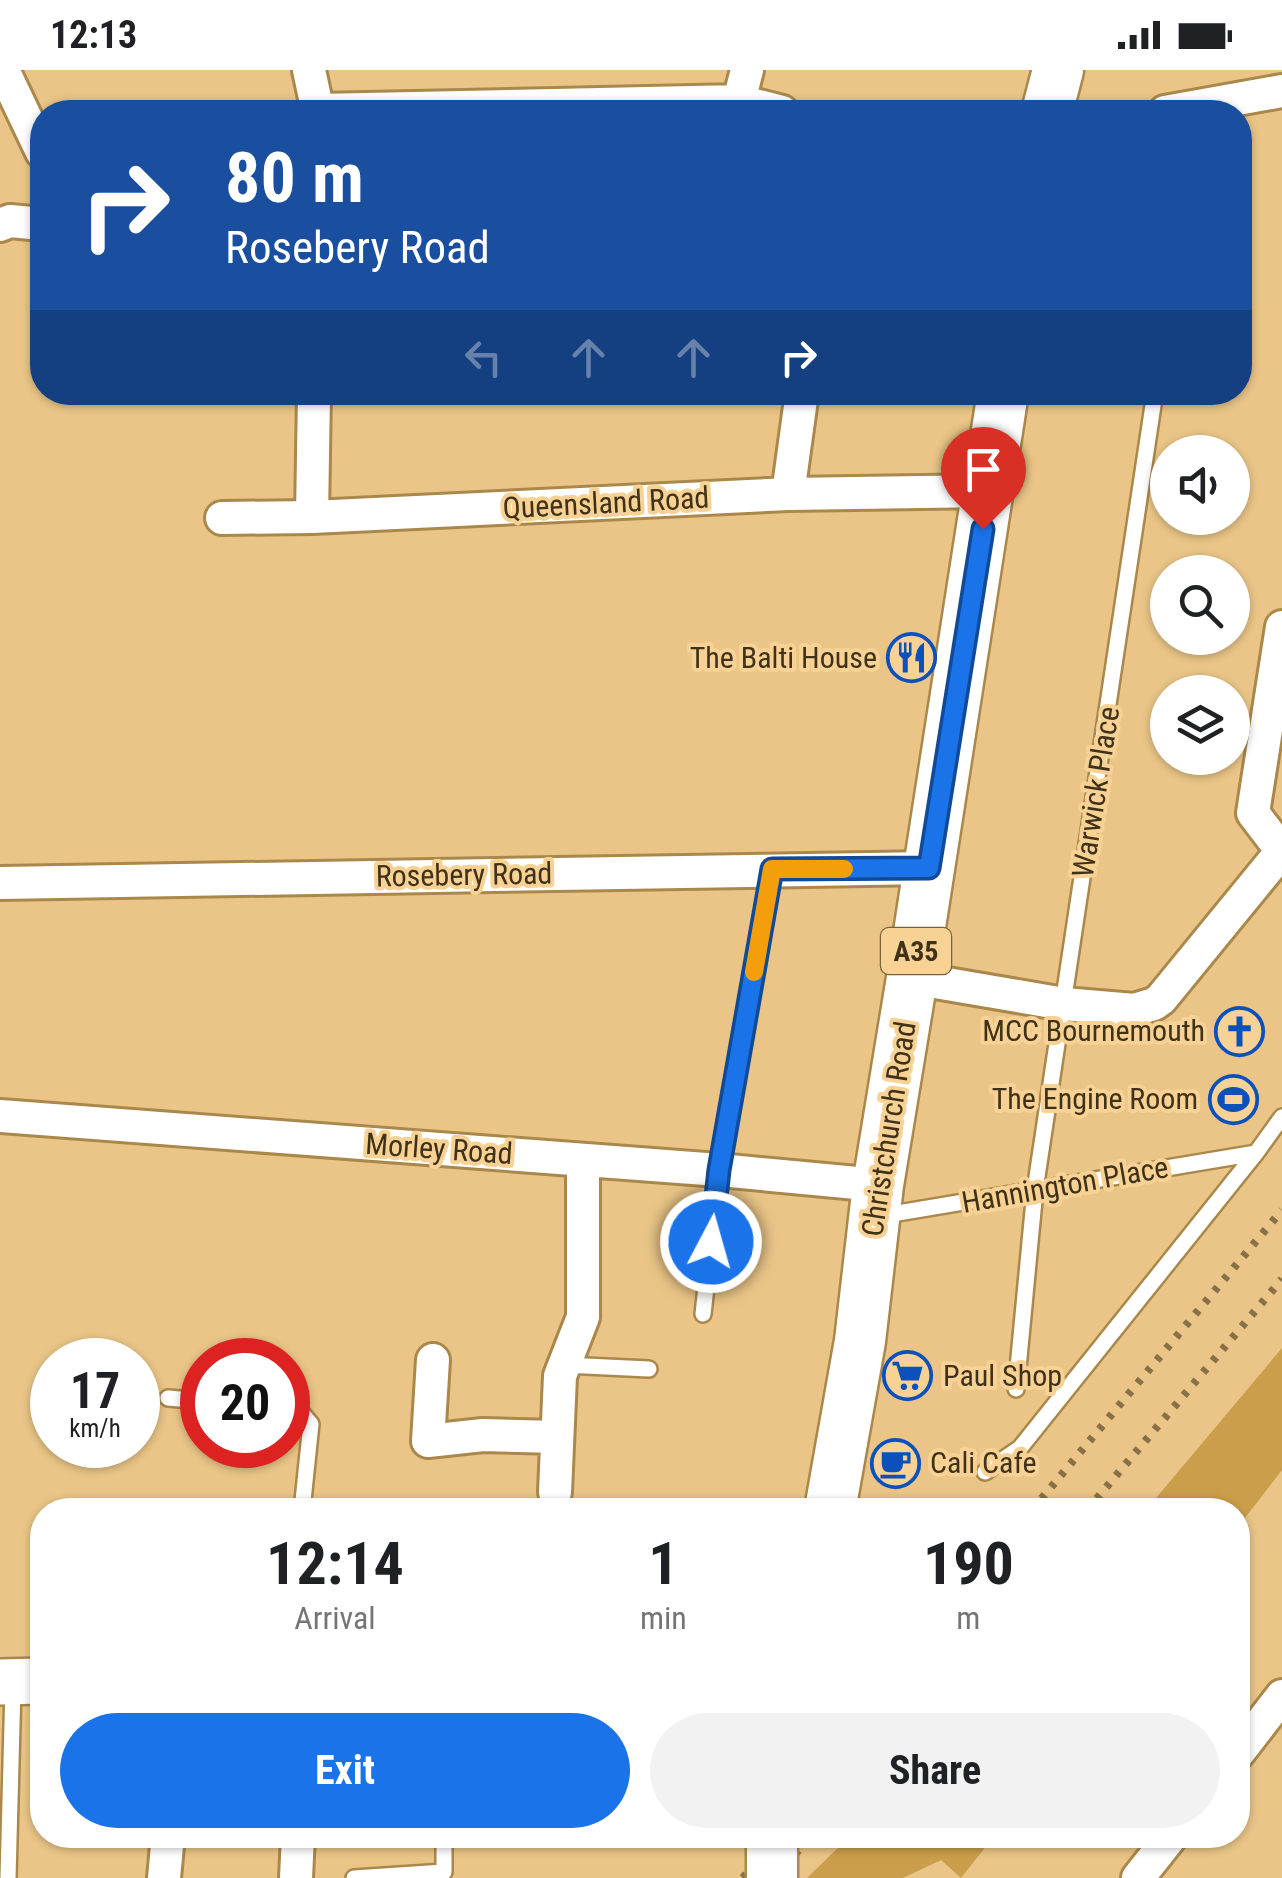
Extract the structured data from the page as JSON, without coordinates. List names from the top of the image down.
{
  "streets": {
    "main road": ["A35", "Christchurch Road"],
    "street": ["Queensland Road", "Rosebery Road", "Morley Road"],
    "lane": ["Warwick Place", "Hannington Place"]
  },
  "crossings": [
    ["Queensland Road", "Christchurch Road"],
    ["Warwick Place", "Hannington Place"],
    ["Rosebery Road", "Christchurch Road"],
    ["Christchurch Road", "Morley Road"],
    ["Christchurch Road", "Hannington Place"],
    ["Morley Road", "Hannington Place"]
  ],
  "places": {
    "restaurant": ["The Balti House"],
    "church": ["MCC Bournemouth"],
    "sports": ["The Engine Room"],
    "supermarket": ["Paul Shop"],
    "cafe": ["Cali Cafe"]
  },
  "page": {
    "status": "12:13",
    "turn": ["80 m", "Rosebery Road"],
    "speed": "17 km/h",
    "limit": "20",
    "eta": [
      "12:14",
      "Arrival",
      "1",
      "min",
      "190",
      "m"
    ],
    "buttons": ["Exit", "Share"]
  }
}
